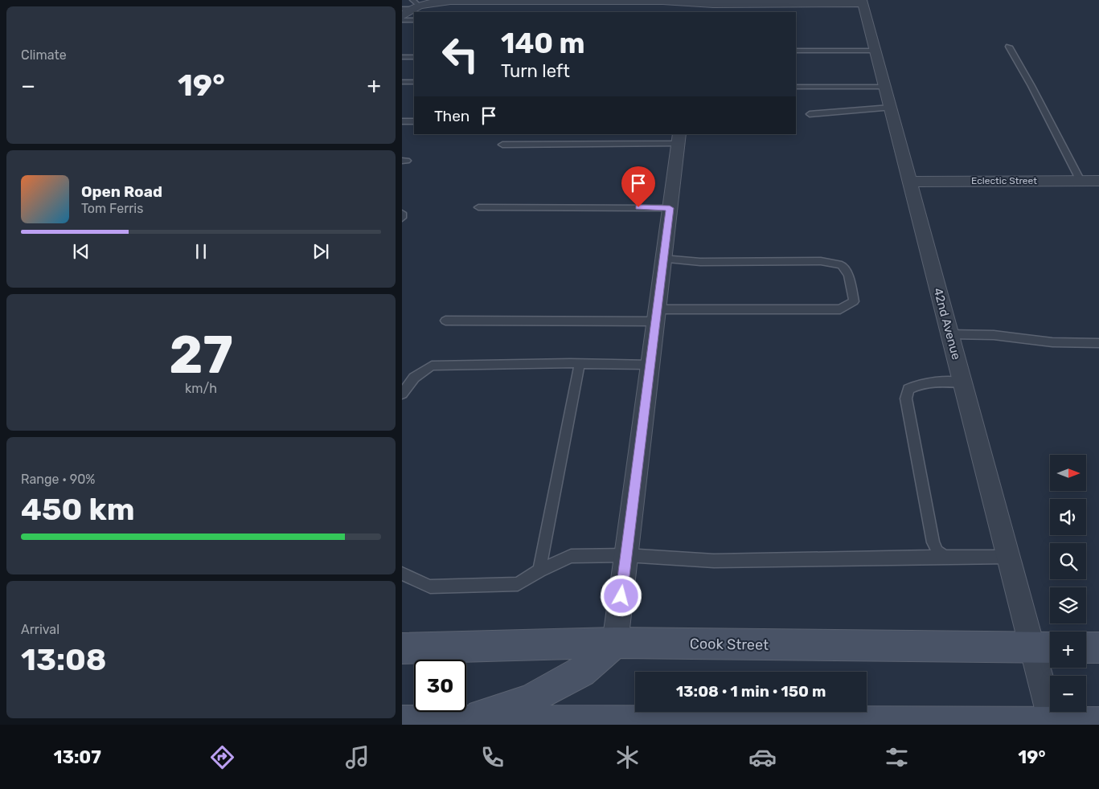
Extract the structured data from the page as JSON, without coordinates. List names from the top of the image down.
{
  "streets": {
    "main road": ["Cook Street"],
    "street": ["Eclectic Street", "42nd Avenue"]
  },
  "crossings": [
    ["Eclectic Street", "42nd Avenue"],
    ["42nd Avenue", "Cook Street"]
  ],
  "north": "right",
  "page": {
    "tile": [
      "Climate",
      ["27", "km/h"],
      ["Range · 90%", "450 km"],
      ["Arrival", "13:08"]
    ],
    "turn": ["140 m", "Turn left"],
    "heat": ["−", "19°", "+"],
    "then": "Then",
    "song": ["Open Road", "Tom Ferris"],
    "map_buttons": ["+", "−"],
    "limit": "30",
    "trip": "13:08 · 1 min · 150 m",
    "tabs": ["13:07", "19°"]
  }
}
